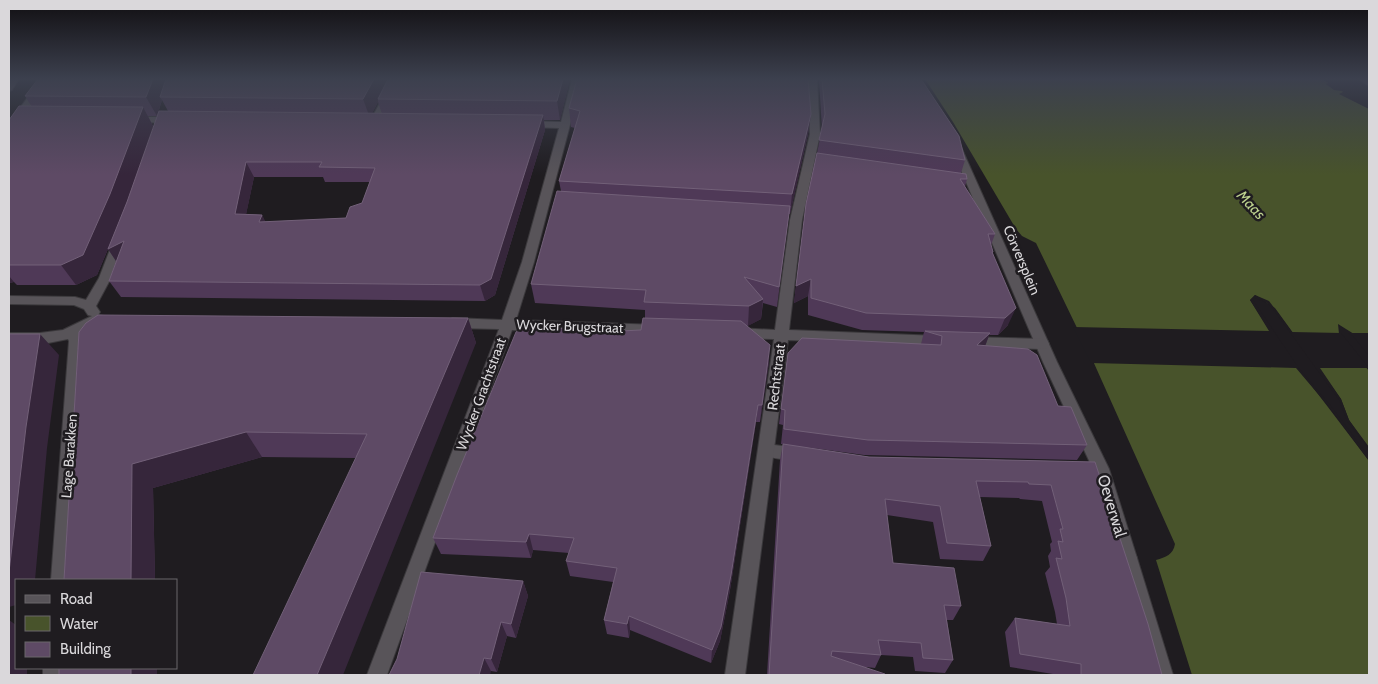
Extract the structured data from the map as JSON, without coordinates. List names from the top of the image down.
{
  "streets": {
    "street": [
      "Cörversplein",
      "Wycker Brugstraat",
      "Rechtstraat",
      "Wycker Grachtstraat",
      "Lage Barakken",
      "Oeverwal"
    ]
  },
  "crossings": [
    ["Cörversplein", "Oeverwal"],
    ["Wycker Brugstraat", "Wycker Grachtstraat"]
  ],
  "water": ["Maas"],
  "legend": ["Road", "Water", "Building"]
}
